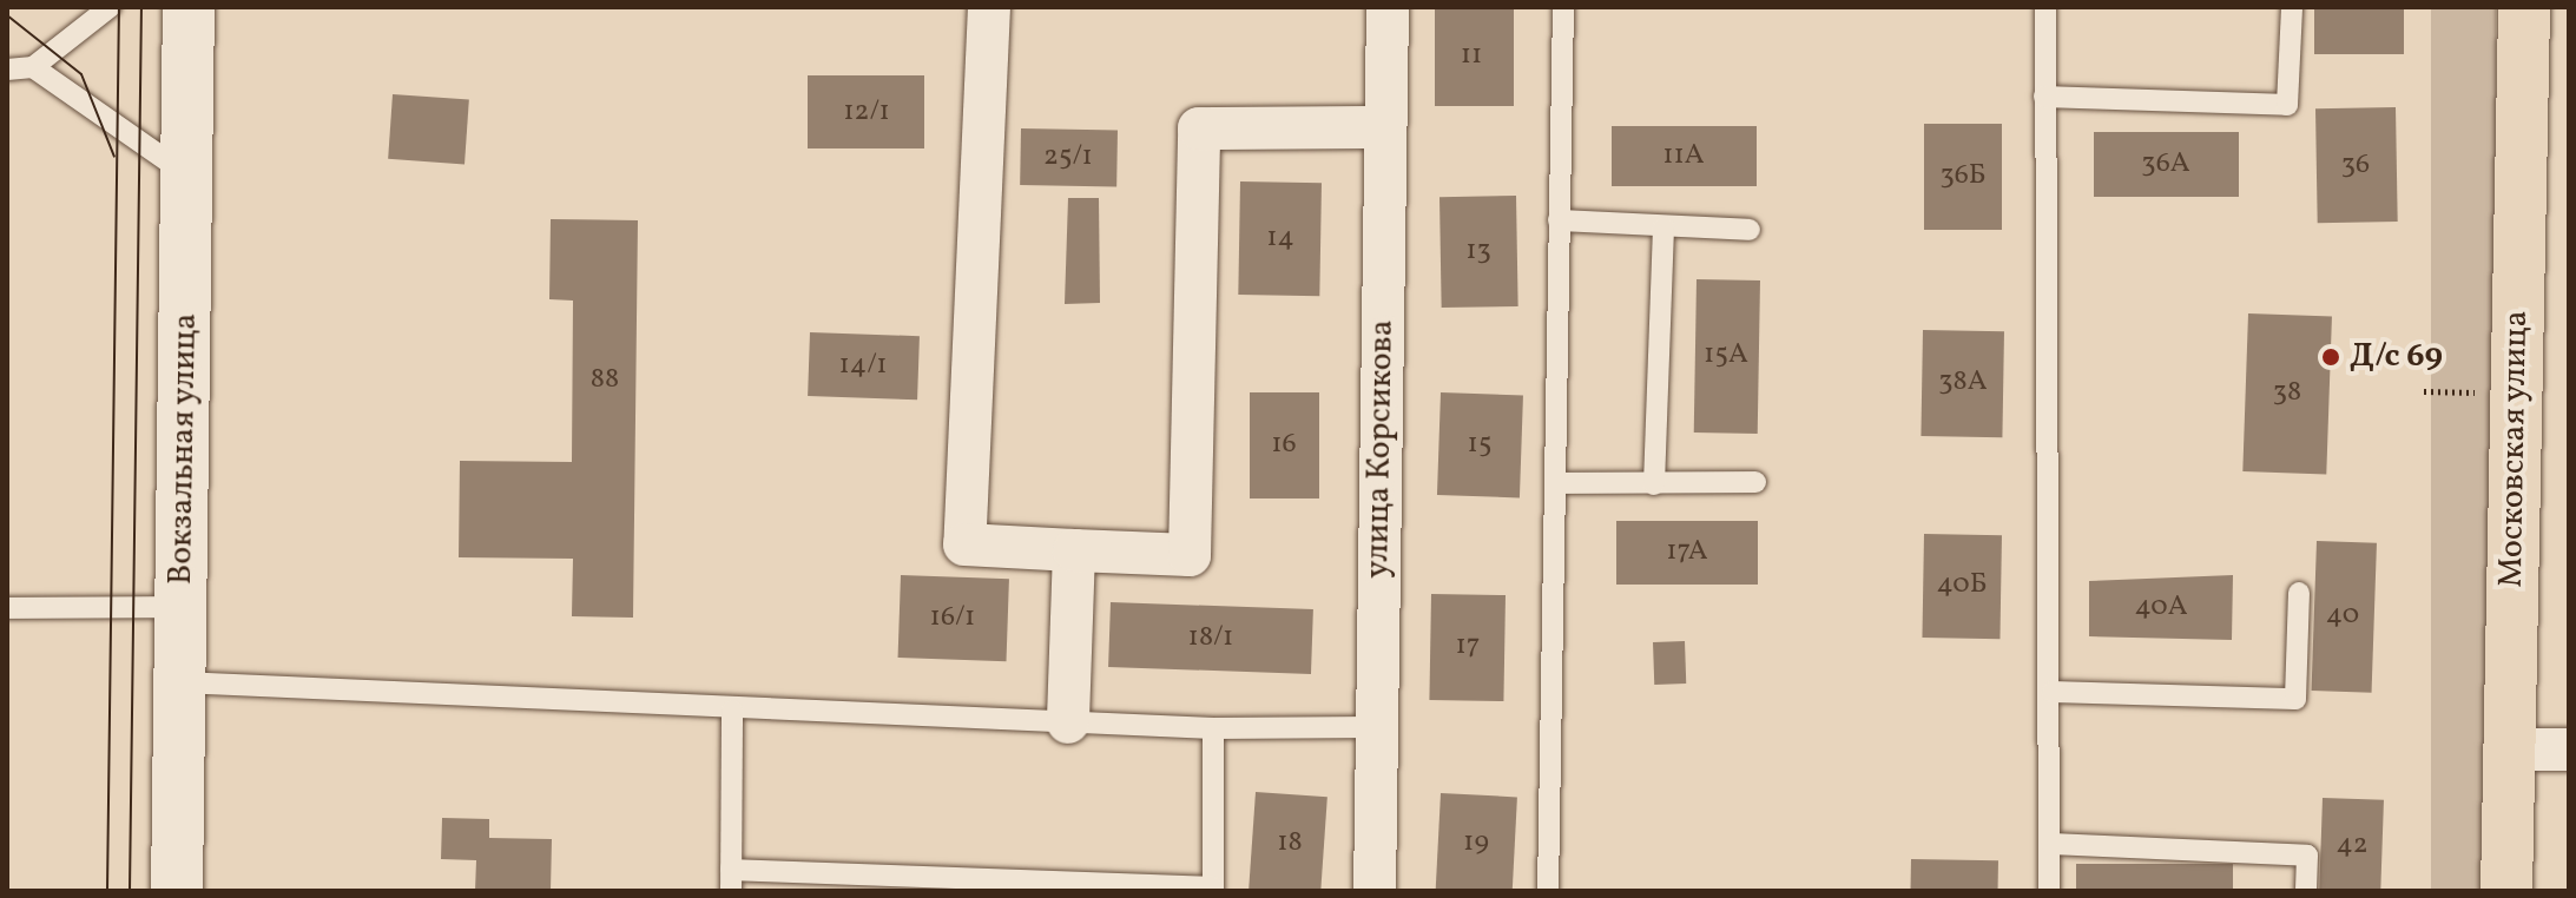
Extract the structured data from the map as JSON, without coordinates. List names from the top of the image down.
{
  "streets": {
    "main road": ["Вокзальная улица", "Московская улица"],
    "street": ["улица Корсикова"]
  },
  "places": ["Д/с 69"],
  "house_numbers": [
    "11",
    "12/1",
    "11А",
    "25/1",
    "36А",
    "36",
    "36Б",
    "14",
    "13",
    "15А",
    "14/1",
    "88",
    "38А",
    "38",
    "16",
    "15",
    "17А",
    "40Б",
    "40А",
    "40",
    "16/1",
    "18/1",
    "17",
    "18",
    "19",
    "42"
  ]
}
